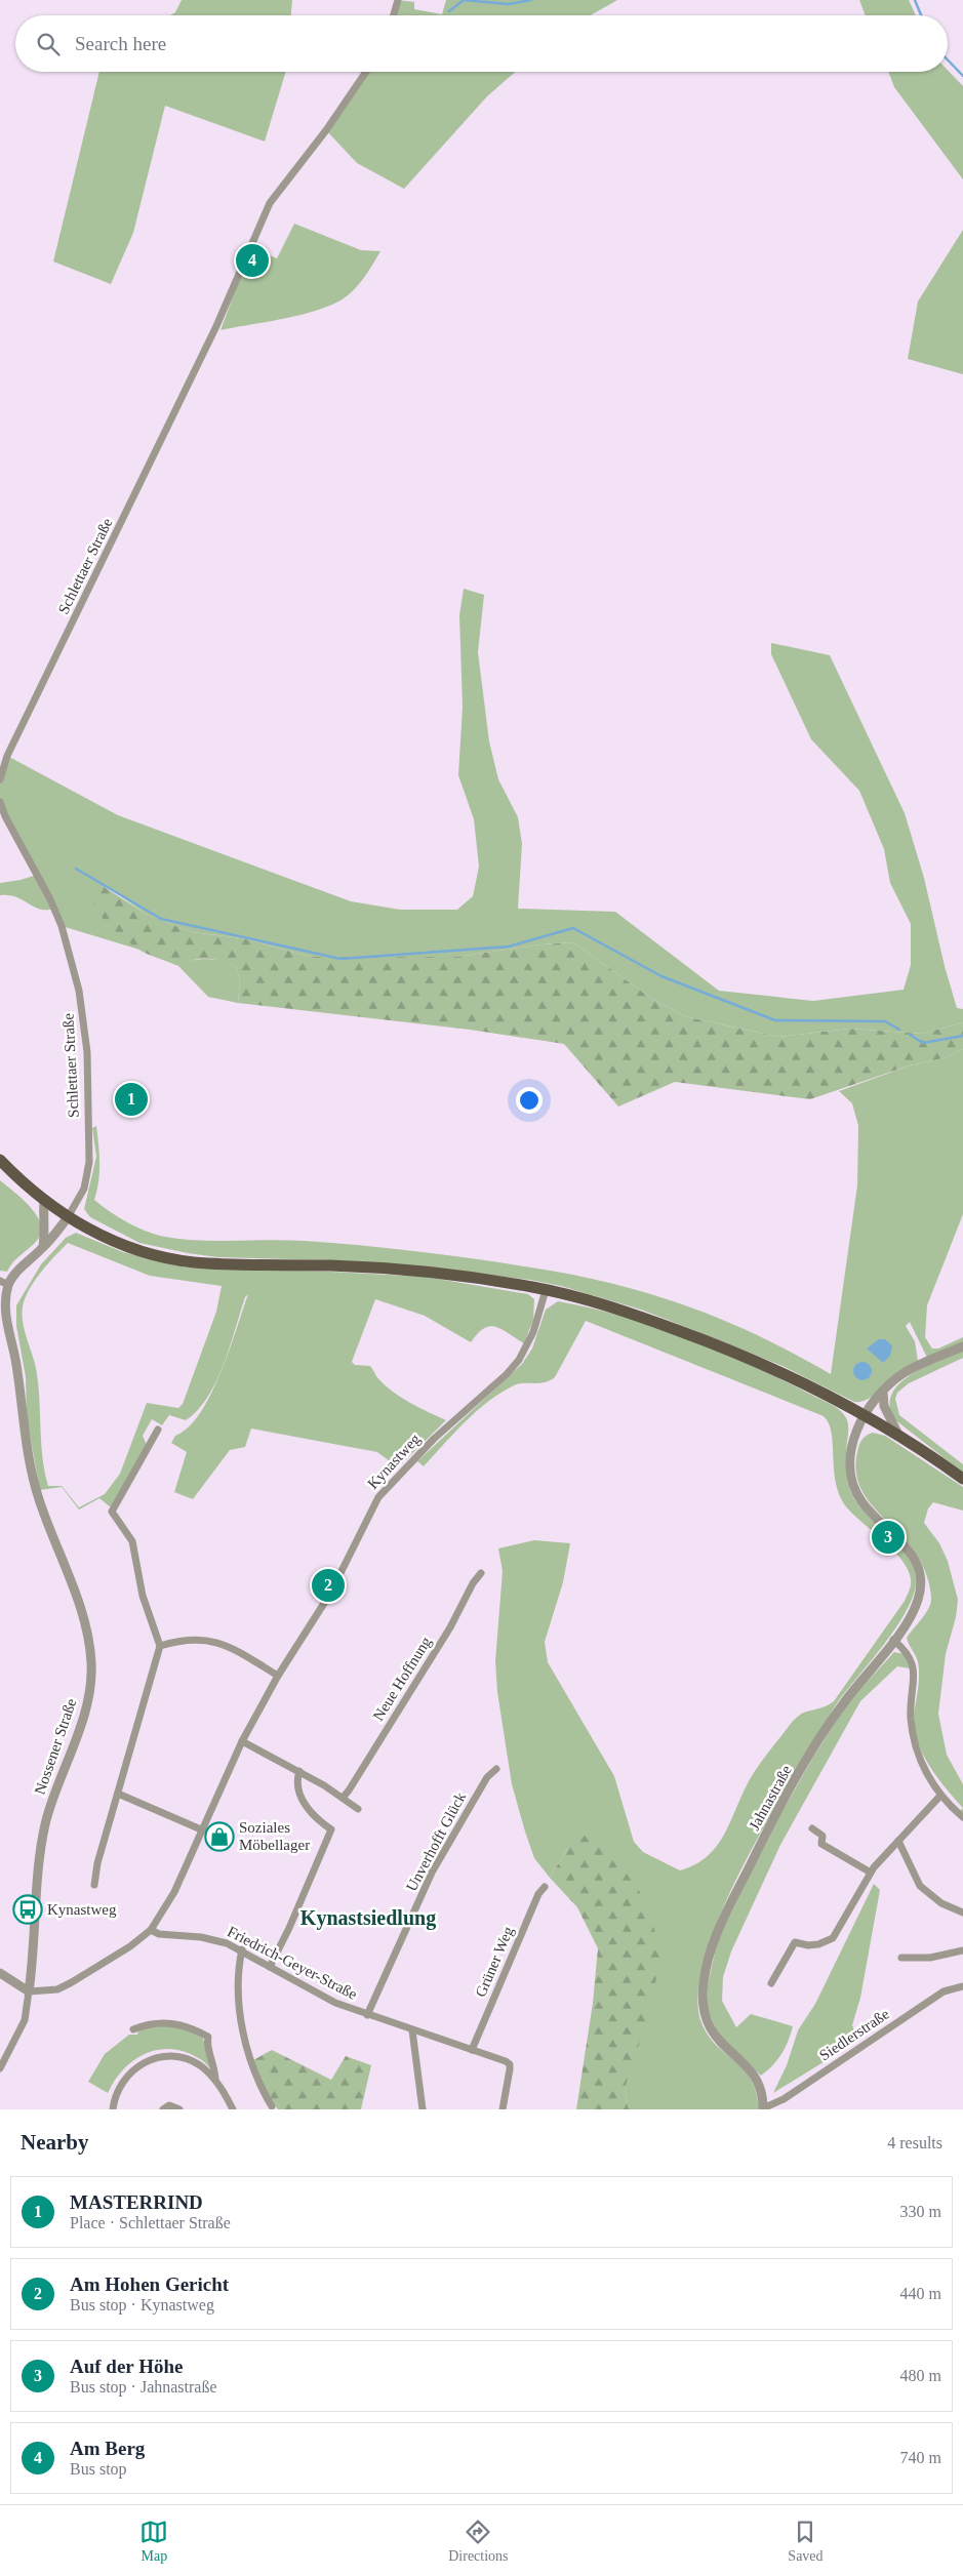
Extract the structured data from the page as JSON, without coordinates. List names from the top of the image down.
{
  "streets": {
    "street": [
      "Schlettaer Straße",
      "Kynastweg",
      "Neue Hoffnung",
      "Nossener Straße",
      "Jahnastraße",
      "Unverhofft Glück",
      "Grüner Weg",
      "Friedrich-Geyer-Straße",
      "Siedlerstraße"
    ]
  },
  "crossings": [
    ["Schlettaer Straße", "Nossener Straße"],
    ["Kynastweg", "Nossener Straße"],
    ["Kynastweg", "Friedrich-Geyer-Straße"],
    ["Jahnastraße", "Siedlerstraße"],
    ["Unverhofft Glück", "Friedrich-Geyer-Straße"],
    ["Grüner Weg", "Friedrich-Geyer-Straße"]
  ],
  "districts": ["Kynastsiedlung"],
  "places": {
    "shop": ["Soziales Möbellager"],
    "bus stop": ["Kynastweg"]
  },
  "page": {
    "search": "Search here",
    "pins": [
      "4",
      "1",
      "3",
      "2"
    ],
    "heading": ["Nearby", "4 results"],
    "list": [
      {
        "mark": "1",
        "name": "MASTERRIND",
        "note": "Place · Schlettaer Straße",
        "value": "330 m"
      },
      {
        "mark": "2",
        "name": "Am Hohen Gericht",
        "note": "Bus stop · Kynastweg",
        "value": "440 m"
      },
      {
        "mark": "3",
        "name": "Auf der Höhe",
        "note": "Bus stop · Jahnastraße",
        "value": "480 m"
      },
      {
        "mark": "4",
        "name": "Am Berg",
        "note": "Bus stop",
        "value": "740 m"
      }
    ],
    "nav": ["Map", "Directions", "Saved"]
  }
}
